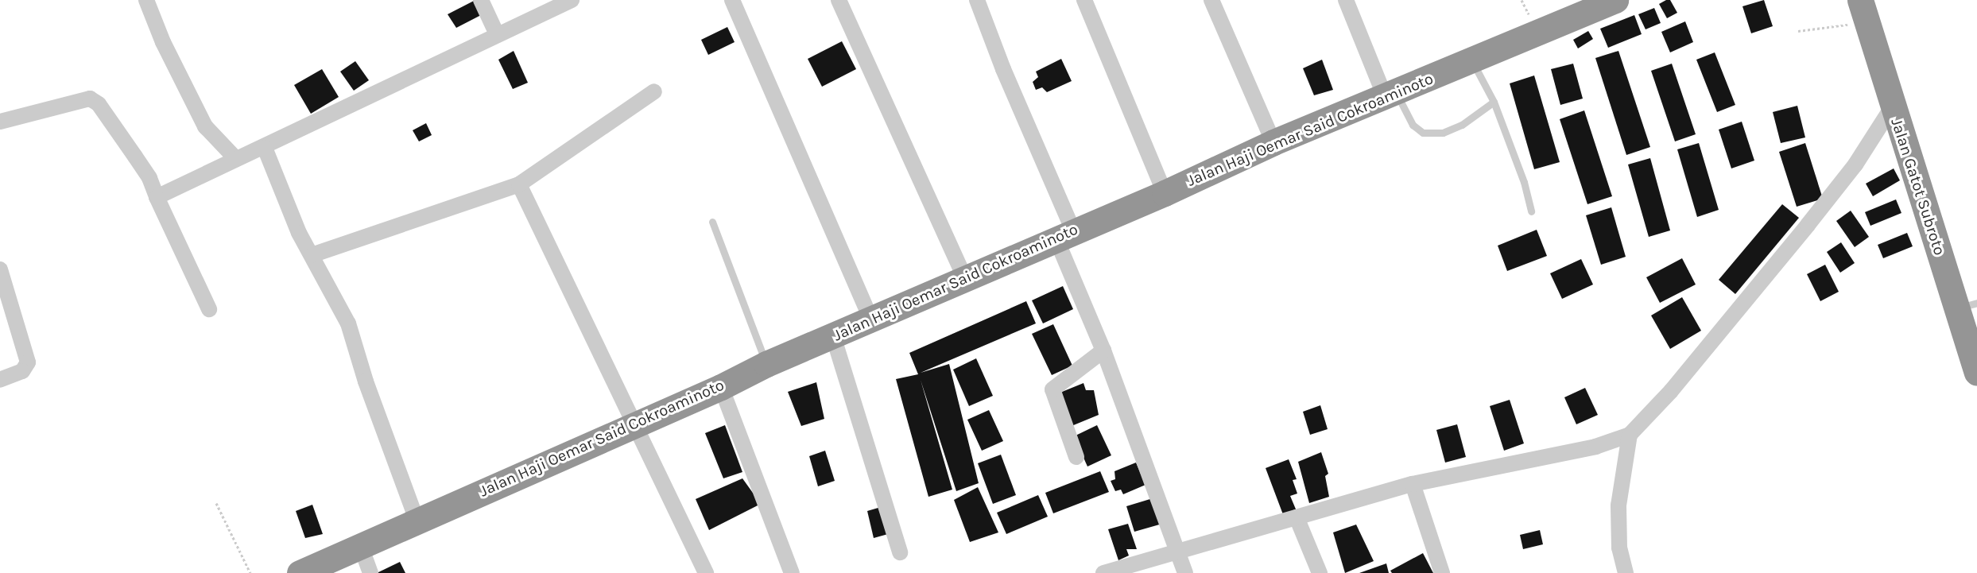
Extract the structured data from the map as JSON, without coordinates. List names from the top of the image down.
{
  "streets": {
    "highway": ["Jalan Haji Oemar Said Cokroaminoto", "Jalan Gatot Subroto"]
  }
}
